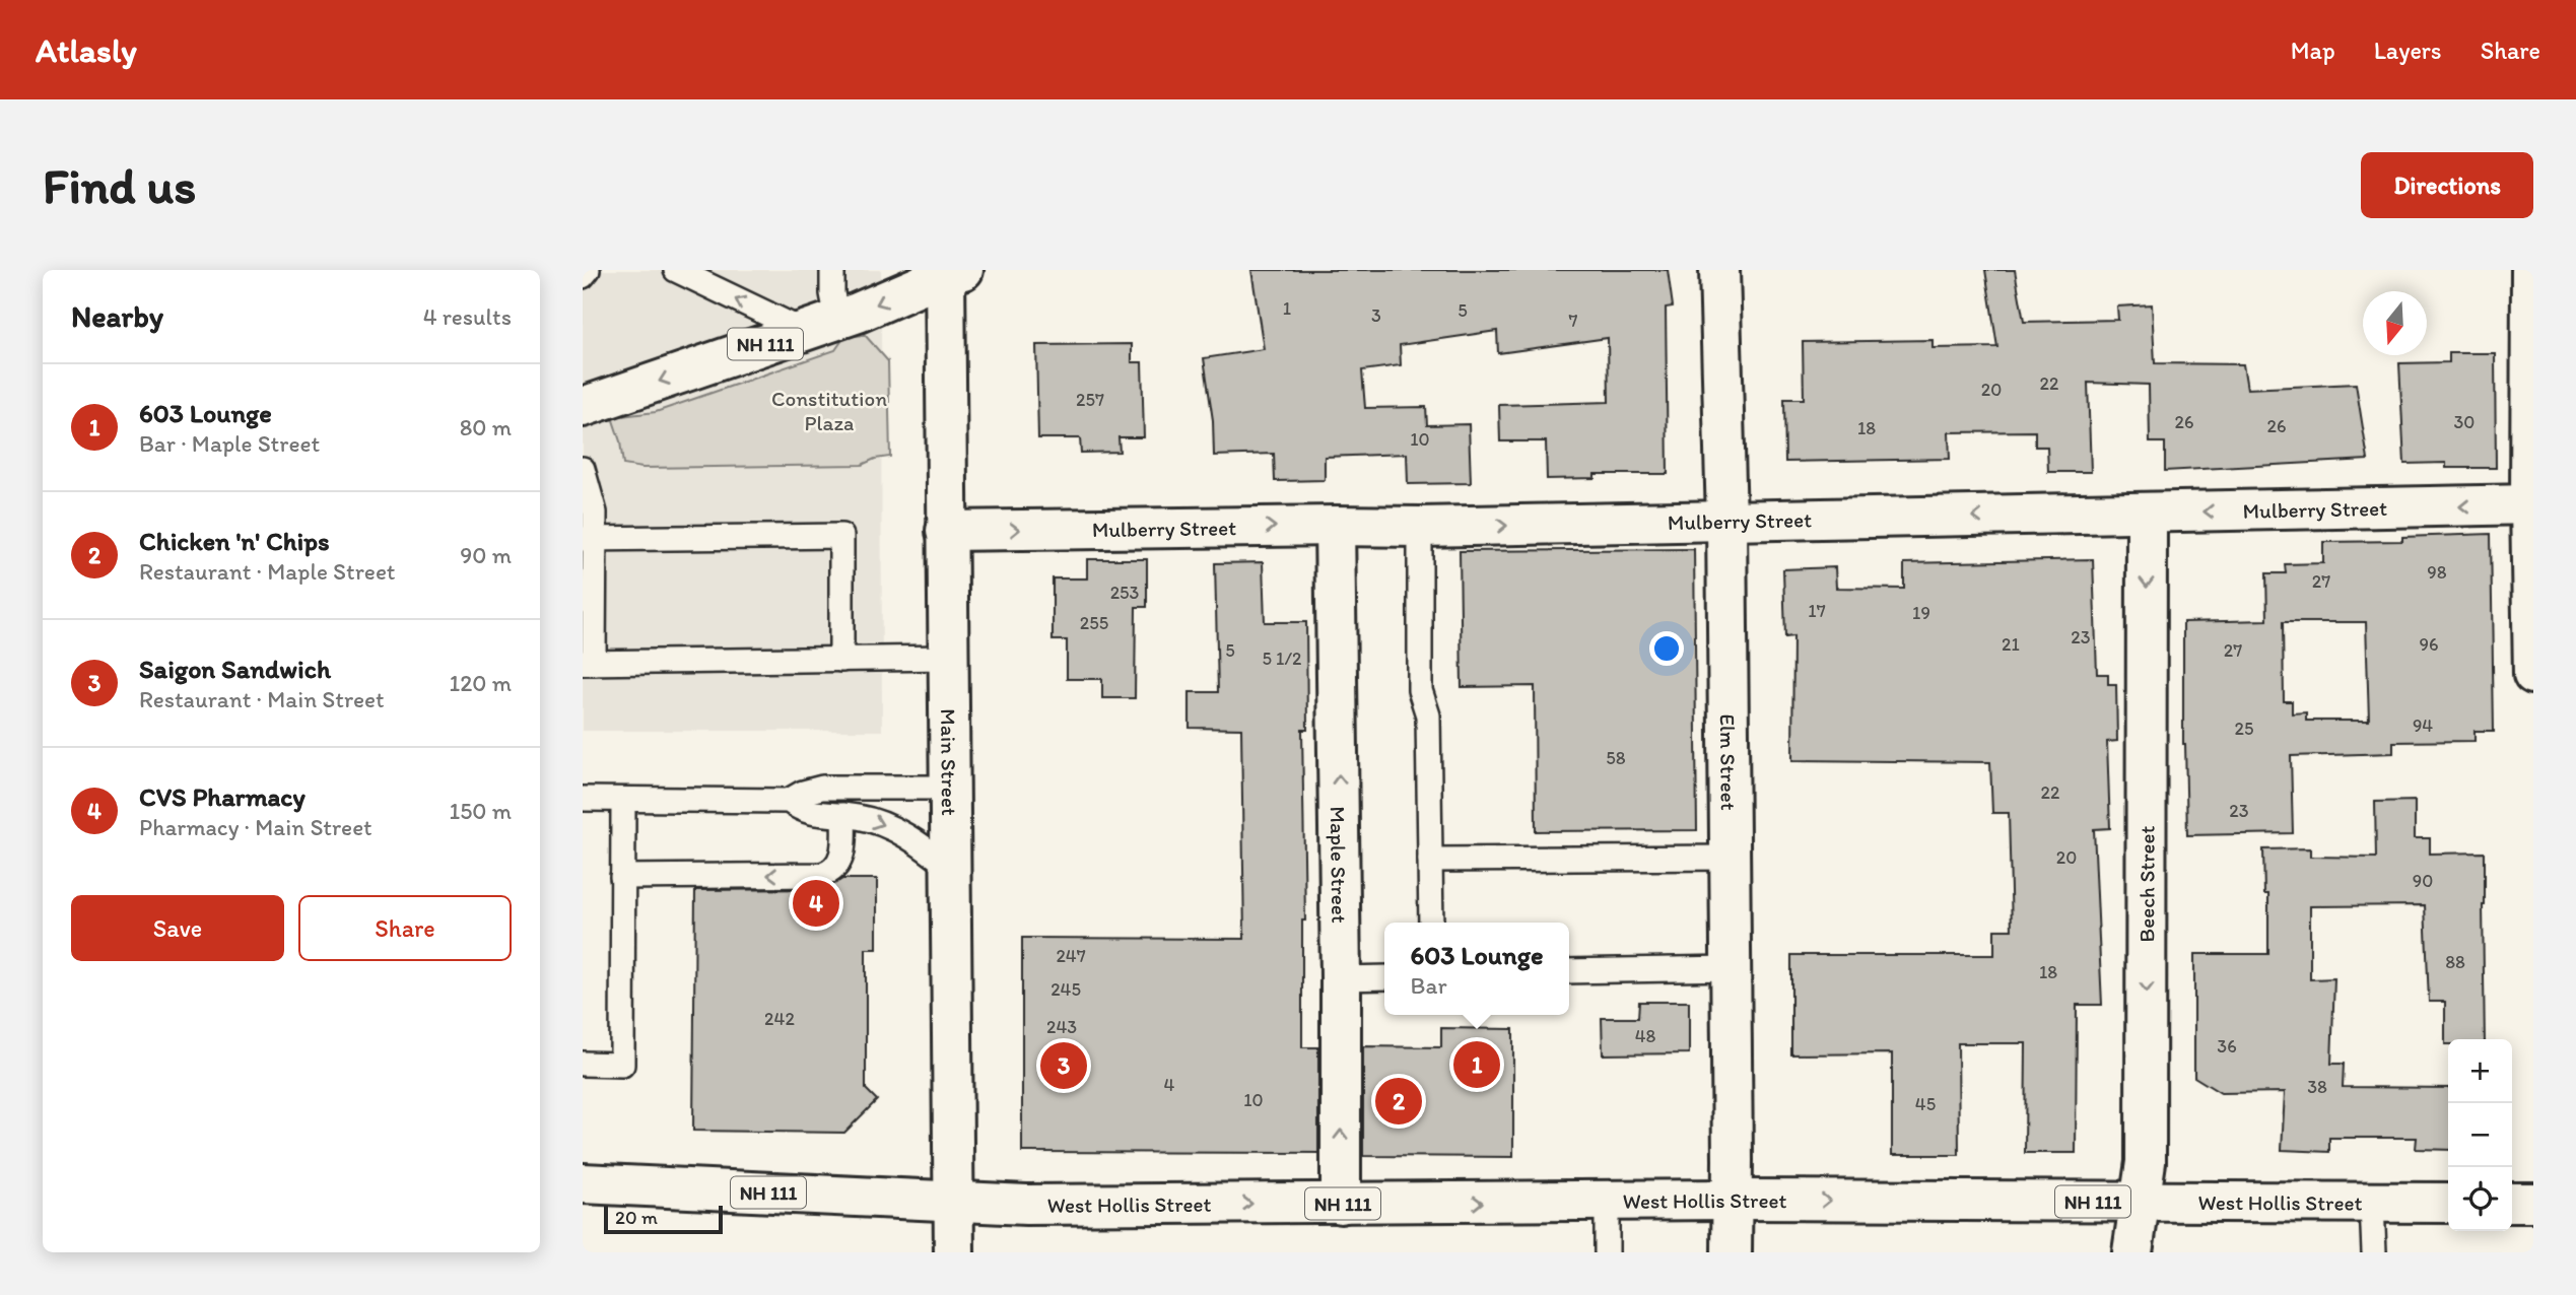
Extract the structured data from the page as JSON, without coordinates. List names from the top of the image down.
{
  "streets": {
    "street": [
      "NH 111",
      "Mulberry Street",
      "Main Street",
      "Elm Street",
      "Maple Street",
      "Beech Street",
      "West Hollis Street"
    ]
  },
  "crossings": [
    ["NH 111", "Main Street"],
    ["NH 111", "West Hollis Street"],
    ["Mulberry Street", "Main Street"],
    ["Mulberry Street", "Elm Street"],
    ["Mulberry Street", "Maple Street"],
    ["Mulberry Street", "Beech Street"],
    ["Main Street", "West Hollis Street"],
    ["Elm Street", "West Hollis Street"],
    ["Maple Street", "West Hollis Street"],
    ["Beech Street", "West Hollis Street"]
  ],
  "one_way": ["Maple Street", "Beech Street", "West Hollis Street"],
  "parks": ["Constitution Plaza"],
  "house_numbers": [
    "1",
    "5",
    "3",
    "7",
    "22",
    "20",
    "257",
    "26",
    "30",
    "26",
    "18",
    "10",
    "98",
    "27",
    "253",
    "17",
    "19",
    "255",
    "23",
    "21",
    "96",
    "5",
    "27",
    "5 1/2",
    "94",
    "25",
    "58",
    "22",
    "23",
    "20",
    "90",
    "247",
    "88",
    "18",
    "245",
    "242",
    "243",
    "48",
    "36",
    "4",
    "38",
    "10",
    "45"
  ],
  "scale_bar": "20 m",
  "north": "bottom",
  "page": {
    "header": "Atlasly",
    "nav": ["Map", "Layers", "Share"],
    "buttons": [
      "Directions",
      ["Save", "Share"]
    ],
    "title": "Find us",
    "heading": ["Nearby", "4 results"],
    "list": [
      {
        "mark": "1",
        "name": "603 Lounge",
        "note": "Bar · Maple Street",
        "value": "80 m"
      },
      {
        "mark": "2",
        "name": "Chicken 'n' Chips",
        "note": "Restaurant · Maple Street",
        "value": "90 m"
      },
      {
        "mark": "3",
        "name": "Saigon Sandwich",
        "note": "Restaurant · Main Street",
        "value": "120 m"
      },
      {
        "mark": "4",
        "name": "CVS Pharmacy",
        "note": "Pharmacy · Main Street",
        "value": "150 m"
      }
    ],
    "pins": [
      "4",
      "1",
      "3",
      "2"
    ],
    "popup": ["603 Lounge", "Bar"],
    "map_buttons": ["+", "−"],
    "scale": "20 m"
  }
}
